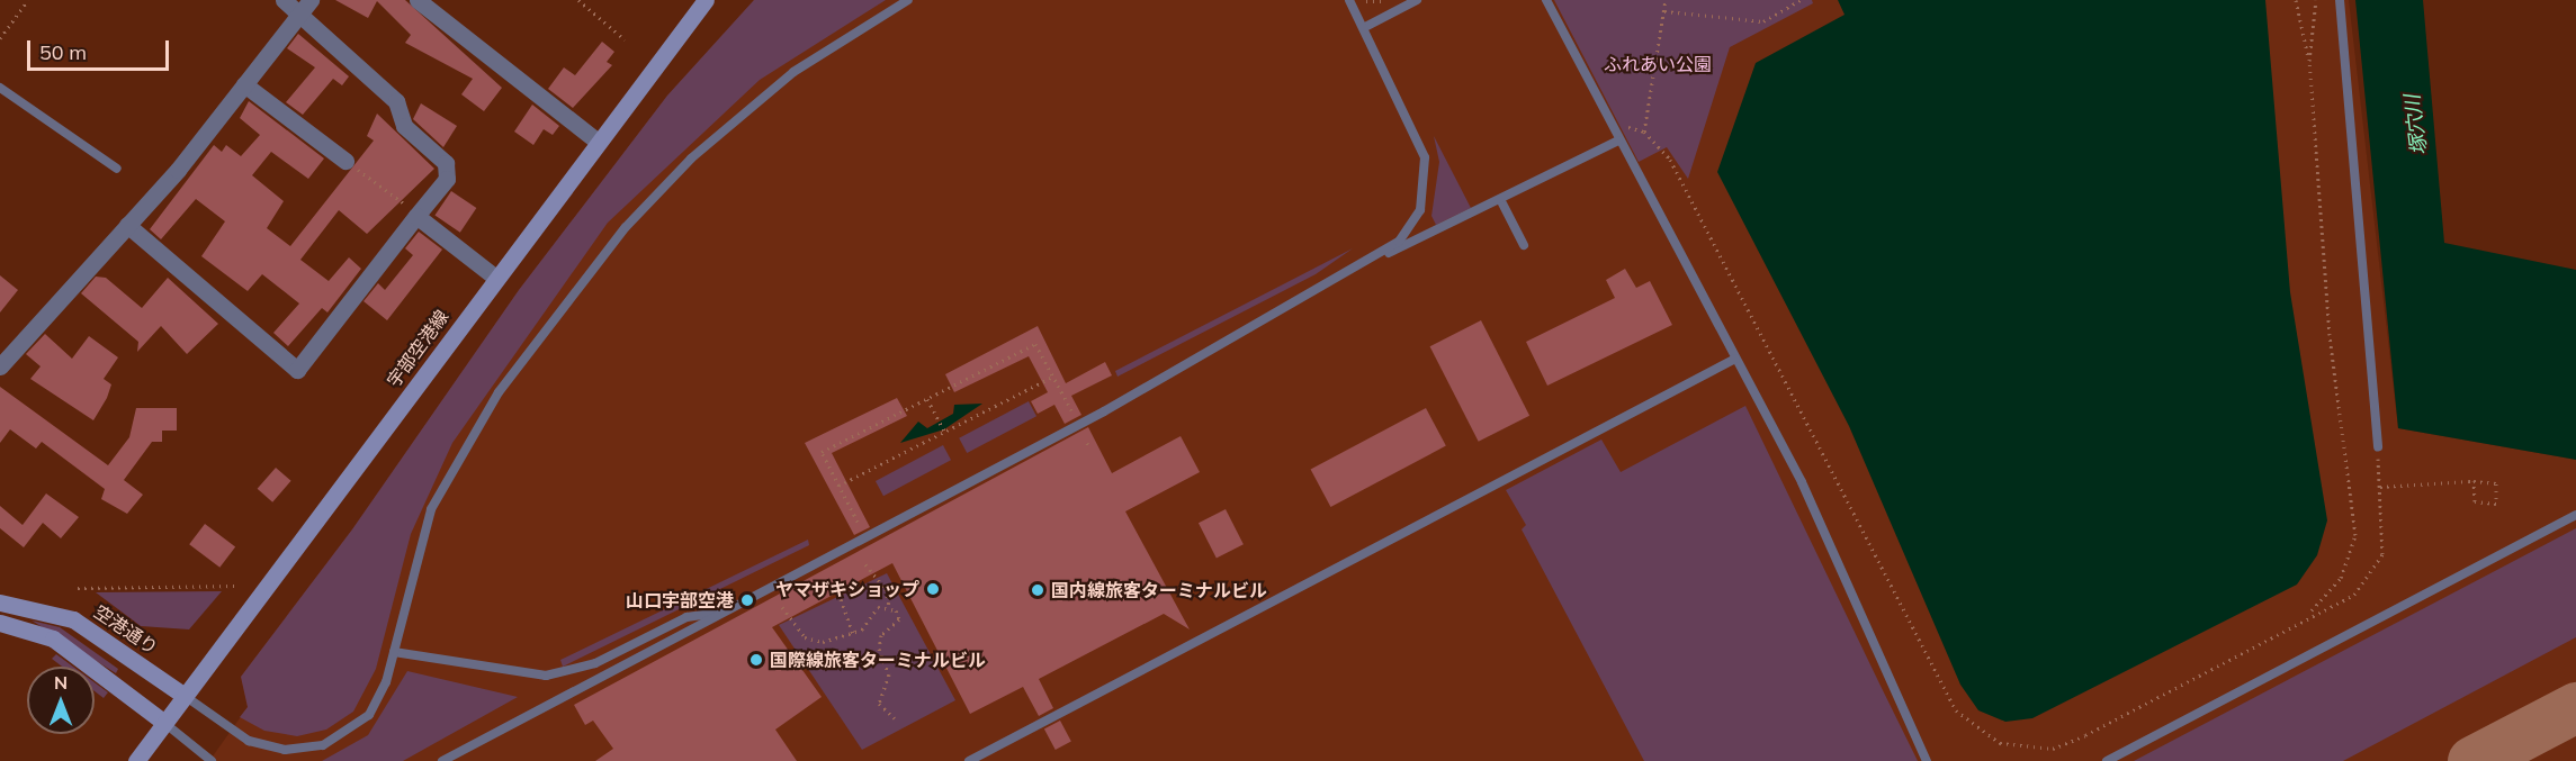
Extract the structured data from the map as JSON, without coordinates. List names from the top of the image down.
{
  "streets": {
    "main road": ["宇部空港線", "空港通り"]
  },
  "crossings": [
    ["宇部空港線", "空港通り"]
  ],
  "water": ["塚穴川"],
  "parks": ["ふれあい公園"],
  "places": [
    "ヤマザキショップ",
    "国内線旅客ターミナルビル",
    "山口宇部空港",
    "国際線旅客ターミナルビル"
  ],
  "scale_bar": "50 m",
  "north": "top"
}
